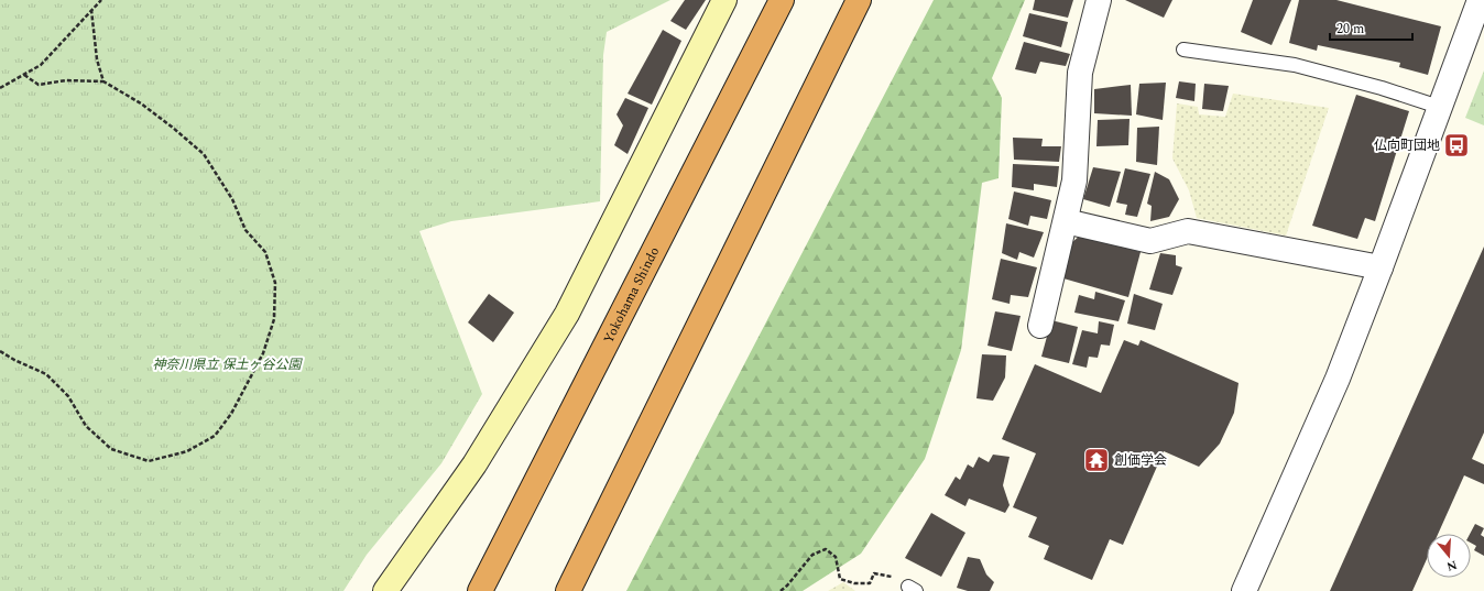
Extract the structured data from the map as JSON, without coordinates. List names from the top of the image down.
{
  "streets": {
    "highway": ["Yokohama Shindo"]
  },
  "parks": ["神奈川県立 保土ヶ谷公園"],
  "places": {
    "bus stop": ["仏向町団地"],
    "temple": ["創価学会"]
  },
  "scale_bar": "20 m",
  "north": "bottom"
}
